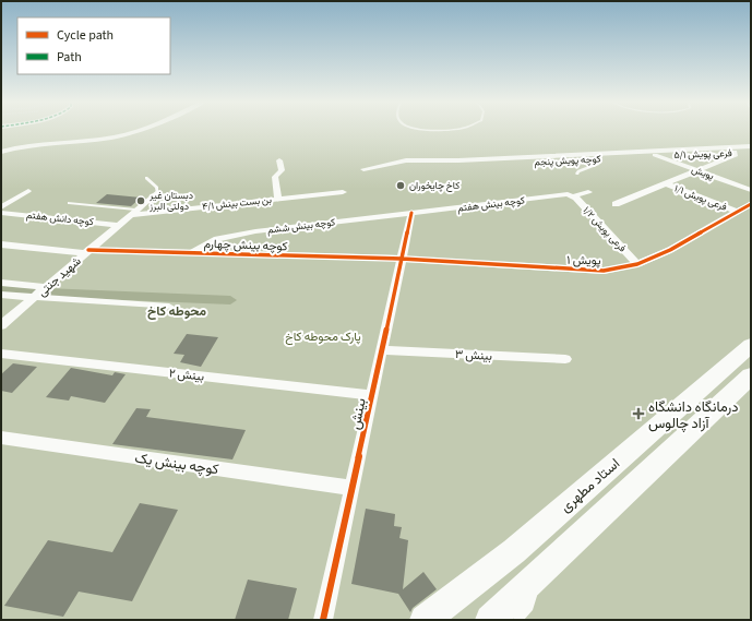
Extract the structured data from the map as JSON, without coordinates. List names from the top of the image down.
{
  "streets": {
    "main road": ["استاد مطهری"],
    "street": [
      "فرعی پویش ۵/۱",
      "کوچه پویش پنجم",
      "پویش",
      "فرعی پویش ۱/۱",
      "بن بست بینش ۴/۱",
      "کوچه بینش هفتم",
      "کوچه دانش هفتم",
      "کوچه بینش ششم",
      "فرعی پویش ۱/۲",
      "کوچه بینش چهارم",
      "پویش ۱",
      "شهید جنتی",
      "بینش ۳",
      "بینش ۲",
      "بینش",
      "کوچه بینش یک"
    ]
  },
  "crossings": [
    ["فرعی پویش ۵/۱", "کوچه پویش پنجم"],
    ["فرعی پویش ۵/۱", "پویش"],
    ["کوچه پویش پنجم", "پویش"],
    ["فرعی پویش ۱/۱", "پویش ۱"],
    ["بن بست بینش ۴/۱", "شهید جنتی"],
    ["کوچه بینش هفتم", "کوچه بینش ششم"],
    ["کوچه بینش هفتم", "فرعی پویش ۱/۲"],
    ["کوچه بینش هفتم", "بینش"],
    ["کوچه دانش هفتم", "شهید جنتی"],
    ["کوچه بینش ششم", "کوچه بینش چهارم"],
    ["کوچه بینش ششم", "بینش"],
    ["فرعی پویش ۱/۲", "پویش ۱"],
    ["کوچه بینش چهارم", "پویش ۱"],
    ["کوچه بینش چهارم", "شهید جنتی"],
    ["کوچه بینش چهارم", "بینش"],
    ["پویش ۱", "بینش"],
    ["بینش ۳", "بینش"],
    ["بینش ۲", "بینش"],
    ["بینش", "کوچه بینش یک"]
  ],
  "districts": ["محوطه کاخ"],
  "parks": ["پارک محوطه کاخ"],
  "places": {
    "other": ["کاخ چایخوران", "دبستان غیر دولتی البرز"],
    "health": ["درمانگاه دانشگاه آزاد چالوس"]
  },
  "legend": ["Cycle path", "Path"]
}
